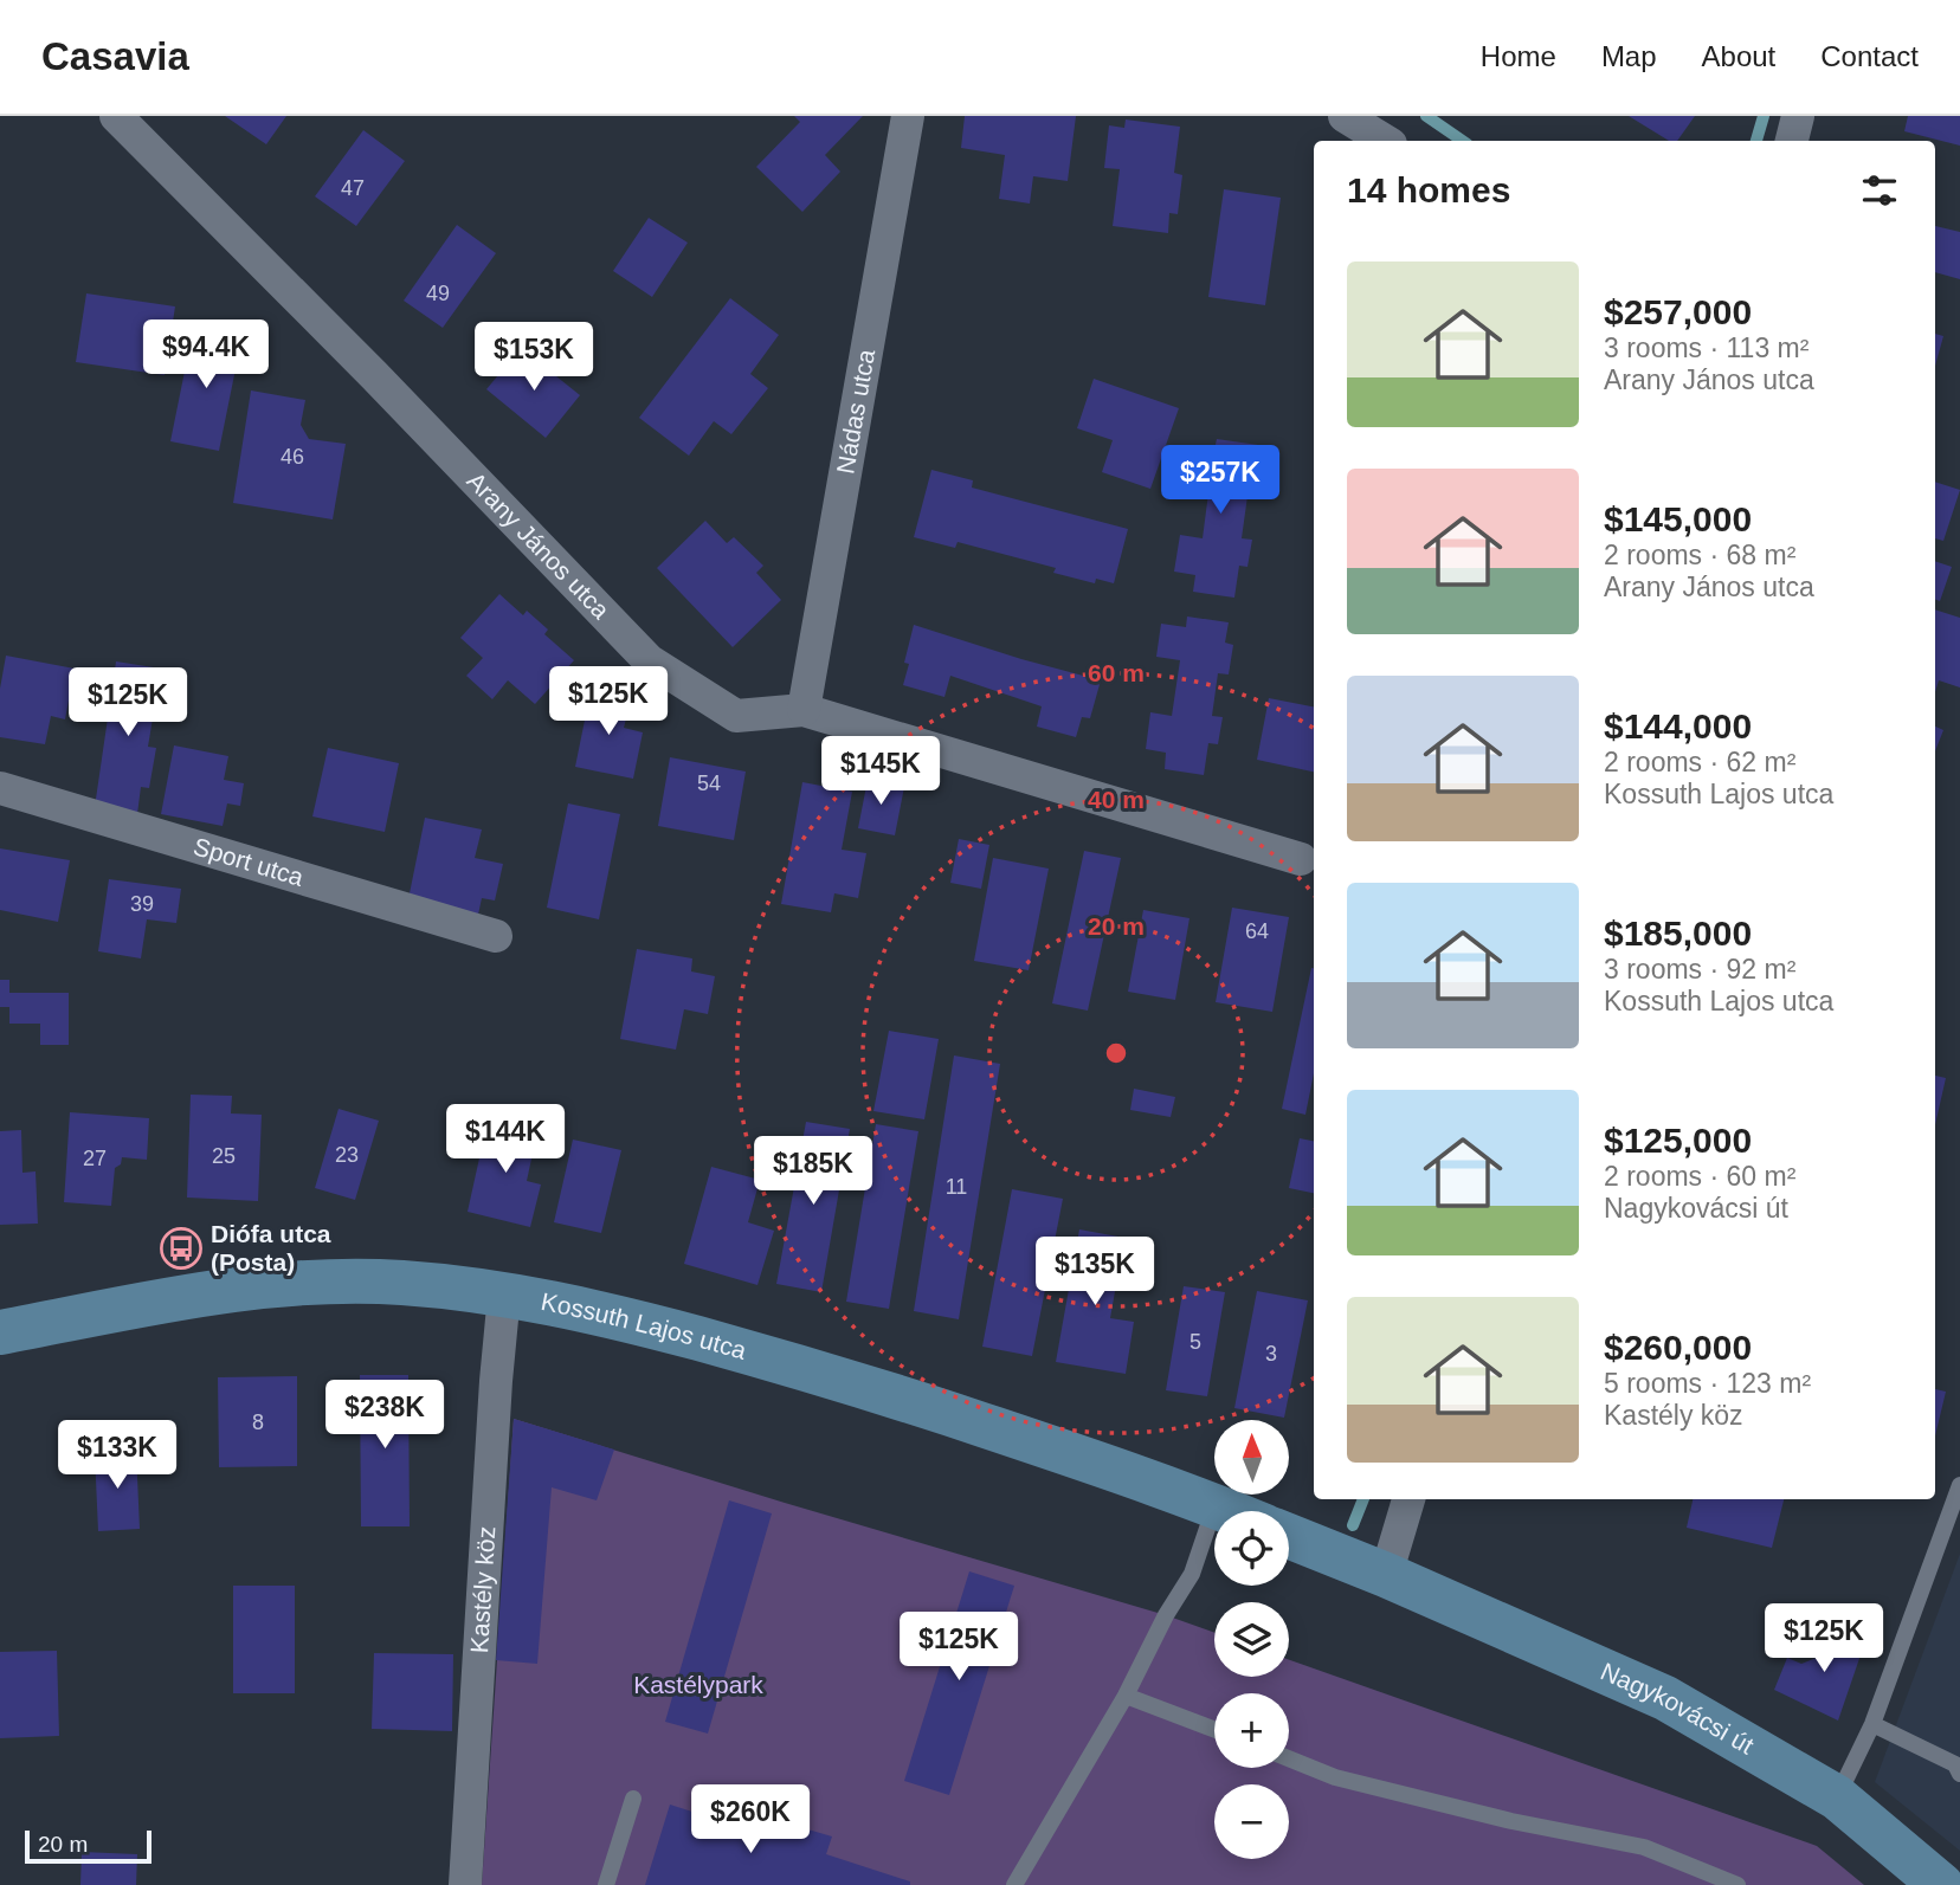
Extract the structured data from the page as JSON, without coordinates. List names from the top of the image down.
{
  "streets": {
    "street": [
      "Nádas utca",
      "Arany János utca",
      "Sport utca",
      "Kossuth Lajos utca",
      "Kastély köz",
      "Nagykovácsi út"
    ]
  },
  "crossings": [
    ["Nádas utca", "Arany János utca"],
    ["Kossuth Lajos utca", "Kastély köz"]
  ],
  "parks": ["Kastélypark"],
  "places": {
    "bus stop": ["Diófa utca (Posta)"]
  },
  "house_numbers": [
    "47",
    "49",
    "46",
    "54",
    "39",
    "64",
    "23",
    "25",
    "27",
    "11",
    "5",
    "3",
    "8"
  ],
  "scale_bar": "20 m",
  "north": "top",
  "page": {
    "header": "Casavia",
    "nav": [
      "Home",
      "Map",
      "About",
      "Contact"
    ],
    "heading": "14 homes",
    "list": [
      {
        "name": "$257,000",
        "note": "3 rooms · 113 m² · Arany János utca"
      },
      {
        "name": "$145,000",
        "note": "2 rooms · 68 m² · Arany János utca"
      },
      {
        "name": "$144,000",
        "note": "2 rooms · 62 m² · Kossuth Lajos utca"
      },
      {
        "name": "$185,000",
        "note": "3 rooms · 92 m² · Kossuth Lajos utca"
      },
      {
        "name": "$125,000",
        "note": "2 rooms · 60 m² · Nagykovácsi út"
      },
      {
        "name": "$260,000",
        "note": "5 rooms · 123 m² · Kastély köz"
      }
    ],
    "price": [
      "$94.4K",
      "$153K",
      "$257K",
      "$125K",
      "$125K",
      "$145K",
      "$144K",
      "$185K",
      "$135K",
      "$238K",
      "$133K",
      "$125K",
      "$125K",
      "$260K"
    ],
    "map_buttons": ["+", "−"],
    "scale": "20 m"
  },
  "rings": ["60 m", "40 m", "20 m"]
}
